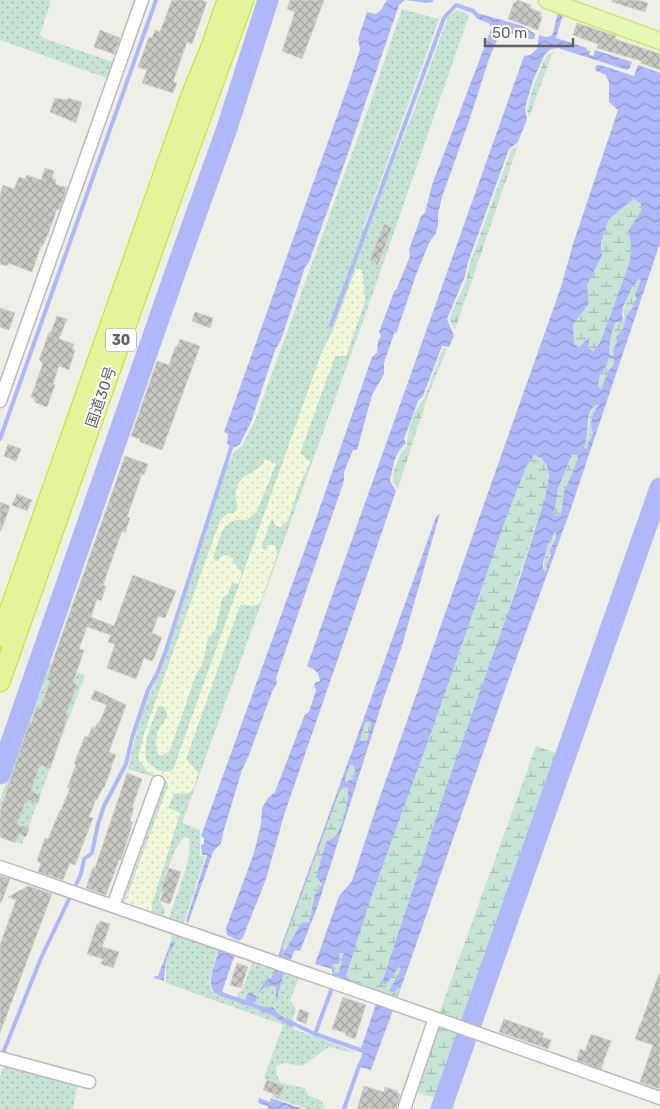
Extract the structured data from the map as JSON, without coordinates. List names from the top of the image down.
{
  "streets": {
    "highway": ["30", "国道30号"]
  },
  "scale_bar": "50 m"
}
